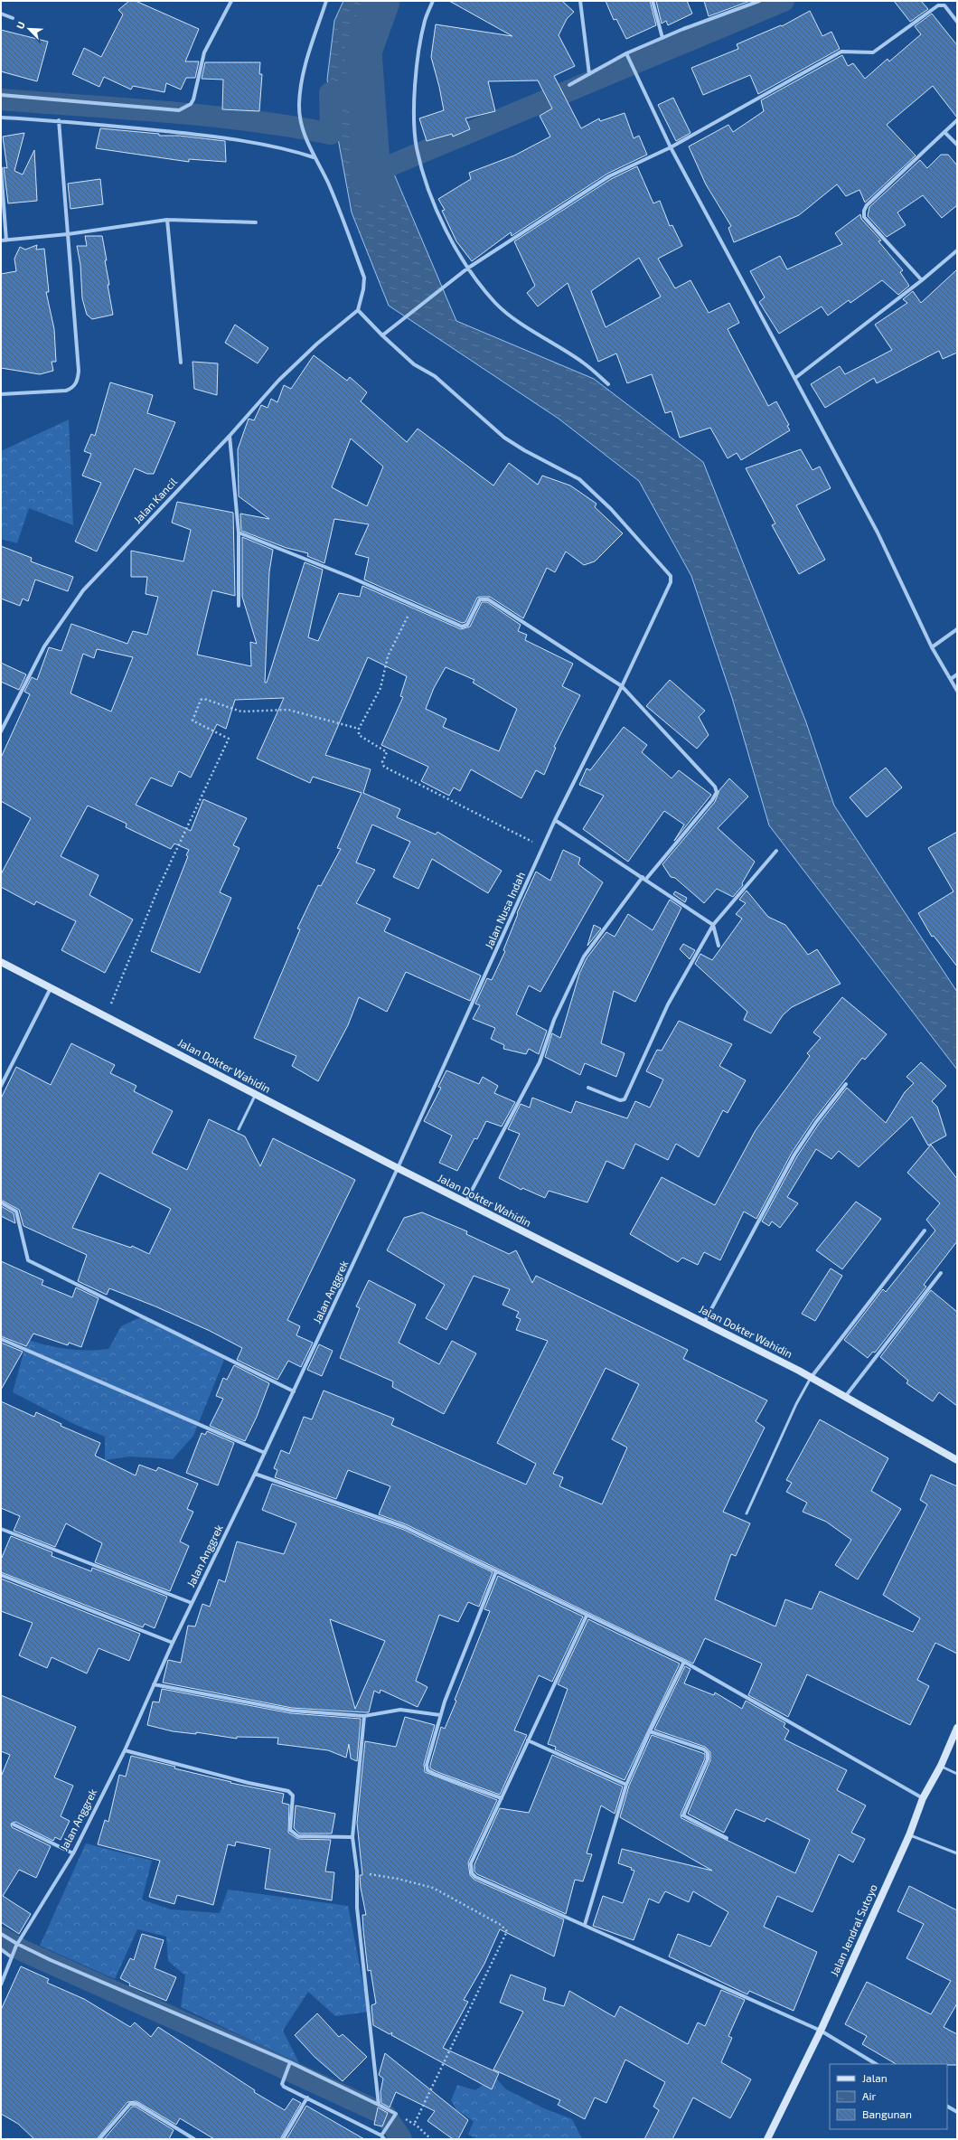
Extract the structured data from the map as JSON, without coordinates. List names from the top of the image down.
{
  "streets": {
    "street": [
      "Jalan Kancil",
      "Jalan Nusa Indah",
      "Jalan Dokter Wahidin",
      "Jalan Anggrek",
      "Jalan Jendral Sutoyo"
    ]
  },
  "crossings": [
    ["Jalan Kancil", "Jalan Nusa Indah"],
    ["Jalan Nusa Indah", "Jalan Dokter Wahidin"],
    ["Jalan Nusa Indah", "Jalan Anggrek"],
    ["Jalan Dokter Wahidin", "Jalan Anggrek"]
  ],
  "legend": ["Jalan", "Air", "Bangunan"],
  "north": "top left"
}
